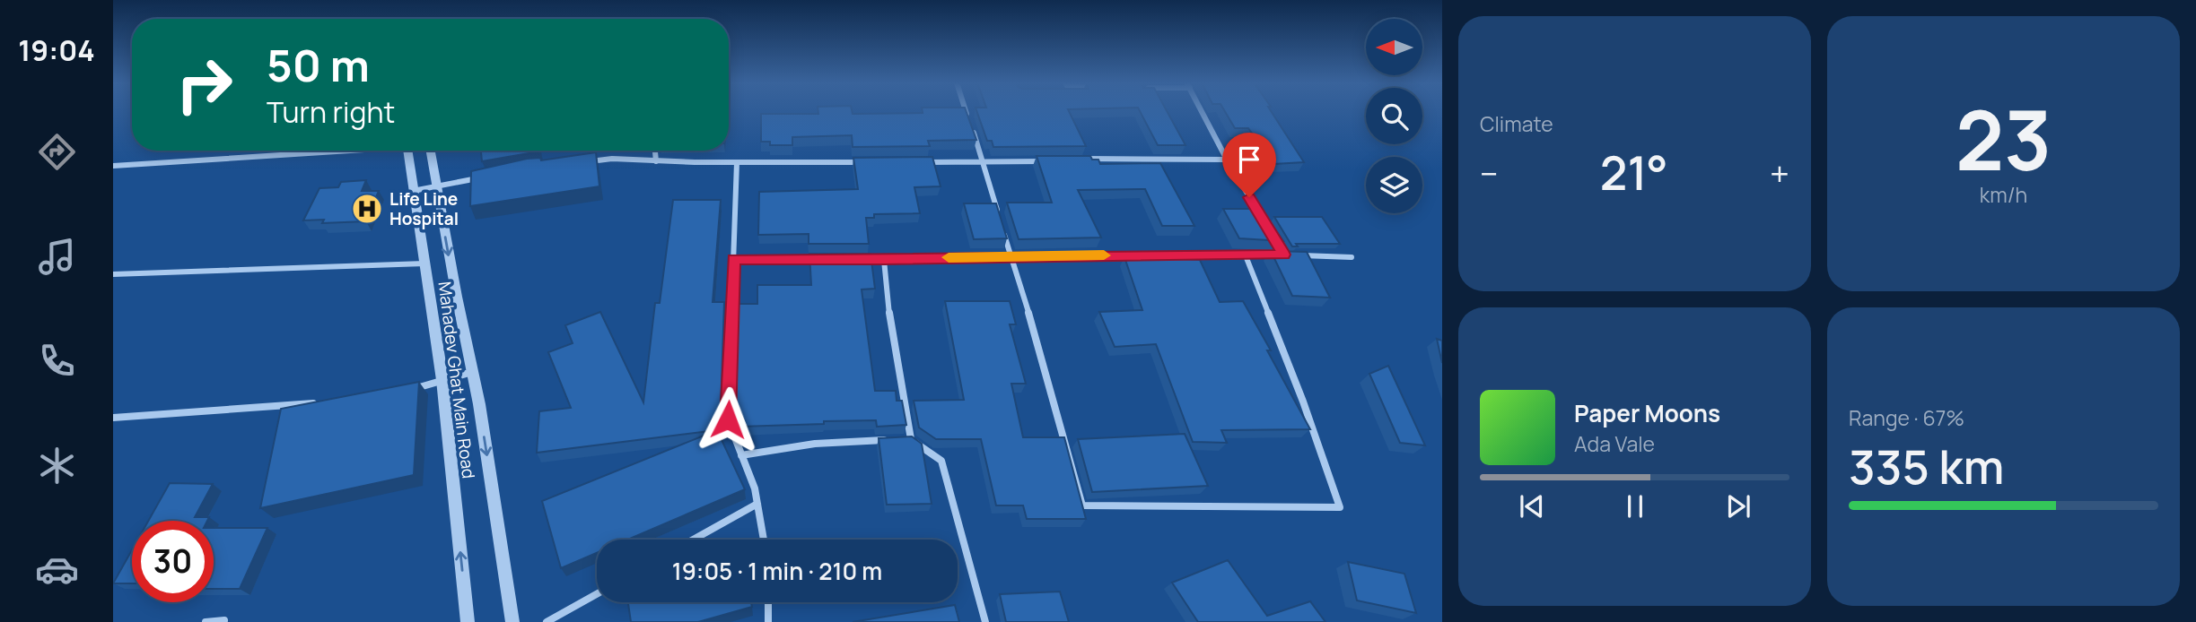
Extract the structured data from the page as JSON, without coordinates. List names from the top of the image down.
{
  "streets": {
    "street": ["Mahadev Ghat Main Road"]
  },
  "places": {
    "hospital": ["Life Line Hospital"]
  },
  "north": "left",
  "page": {
    "tabs": "19:04",
    "tile": [
      "Climate",
      ["23", "km/h"],
      ["Range · 67%", "335 km"]
    ],
    "turn": ["50 m", "Turn right"],
    "heat": ["−", "21°", "+"],
    "song": ["Paper Moons", "Ada Vale"],
    "limit": "30",
    "trip": "19:05 · 1 min · 210 m"
  }
}
